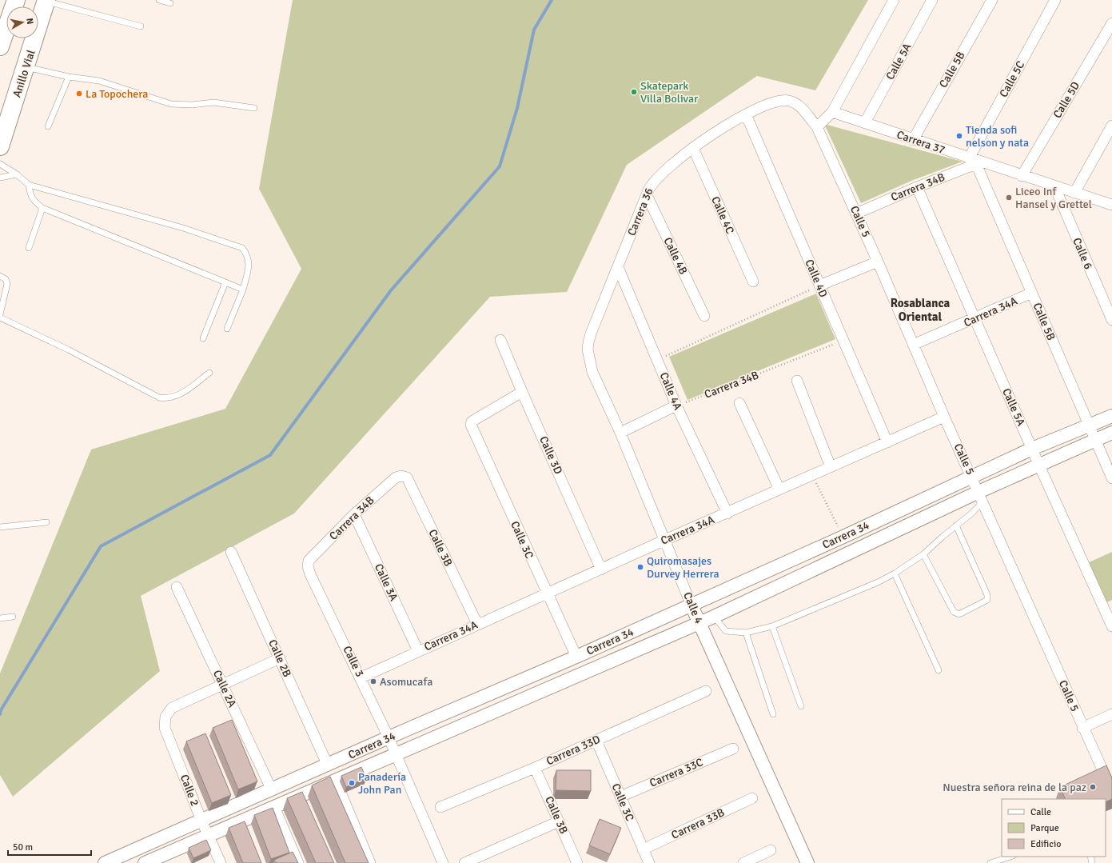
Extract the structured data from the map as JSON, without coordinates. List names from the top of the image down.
{
  "streets": {
    "highway": ["Anillo Vial"],
    "street": [
      "Calle 5A",
      "Calle 5B",
      "Calle 5C",
      "Calle 5D",
      "Carrera 37",
      "Carrera 34B",
      "Carrera 36",
      "Calle 4C",
      "Calle 5",
      "Calle 6",
      "Calle 4B",
      "Calle 4D",
      "Carrera 34A",
      "Calle 4A",
      "Calle 3D",
      "Carrera 34",
      "Calle 3C",
      "Calle 3B",
      "Calle 3A",
      "Calle 4",
      "Calle 2B",
      "Calle 3",
      "Calle 2A",
      "Carrera 33D",
      "Carrera 33C",
      "Calle 2",
      "Carrera 33B"
    ]
  },
  "crossings": [
    ["Calle 5A", "Carrera 37"],
    ["Calle 5A", "Carrera 34B"],
    ["Calle 5A", "Carrera 34A"],
    ["Calle 5A", "Carrera 34"],
    ["Calle 5B", "Calle 5C"],
    ["Calle 5B", "Carrera 37"],
    ["Calle 5B", "Carrera 34B"],
    ["Calle 5B", "Carrera 34A"],
    ["Calle 5B", "Carrera 34"],
    ["Calle 5C", "Carrera 37"],
    ["Calle 5C", "Carrera 34B"],
    ["Calle 5D", "Carrera 37"],
    ["Carrera 37", "Carrera 34B"],
    ["Carrera 37", "Calle 6"],
    ["Carrera 34B", "Calle 5"],
    ["Carrera 34B", "Calle 4D"],
    ["Carrera 34B", "Calle 4A"],
    ["Carrera 34B", "Calle 3B"],
    ["Carrera 34B", "Calle 3A"],
    ["Carrera 34B", "Calle 3"],
    ["Carrera 36", "Calle 4C"],
    ["Carrera 36", "Calle 4B"],
    ["Carrera 36", "Calle 4D"],
    ["Carrera 36", "Calle 4A"],
    ["Carrera 36", "Calle 4"],
    ["Calle 5", "Carrera 34A"],
    ["Calle 5", "Carrera 34"],
    ["Calle 4D", "Carrera 34A"],
    ["Carrera 34A", "Calle 4A"],
    ["Carrera 34A", "Calle 3D"],
    ["Carrera 34A", "Calle 3C"],
    ["Carrera 34A", "Calle 3B"],
    ["Carrera 34A", "Calle 3A"],
    ["Carrera 34A", "Calle 4"],
    ["Carrera 34A", "Calle 3"],
    ["Calle 3D", "Calle 3C"],
    ["Carrera 34", "Calle 3C"],
    ["Carrera 34", "Calle 4"],
    ["Carrera 34", "Calle 2B"],
    ["Carrera 34", "Calle 3"],
    ["Carrera 34", "Calle 2A"],
    ["Carrera 34", "Calle 2"],
    ["Calle 3C", "Carrera 33D"],
    ["Calle 3C", "Carrera 33C"],
    ["Calle 3C", "Carrera 33B"],
    ["Calle 3B", "Carrera 33D"],
    ["Calle 2A", "Calle 2"]
  ],
  "districts": ["Rosablanca Oriental"],
  "places": [
    "Skatepark Villa Bolivar",
    "La Topochera",
    "Tienda sofi nelson y nata",
    "Liceo Inf Hansel y Grettel",
    "Quiromasajes Durvey Herrera",
    "Asomucafa",
    "Panadería John Pan",
    "Nuestra señora reina de la paz"
  ],
  "legend": ["Calle", "Parque", "Edificio"],
  "scale_bar": "50 m",
  "north": "right"
}
